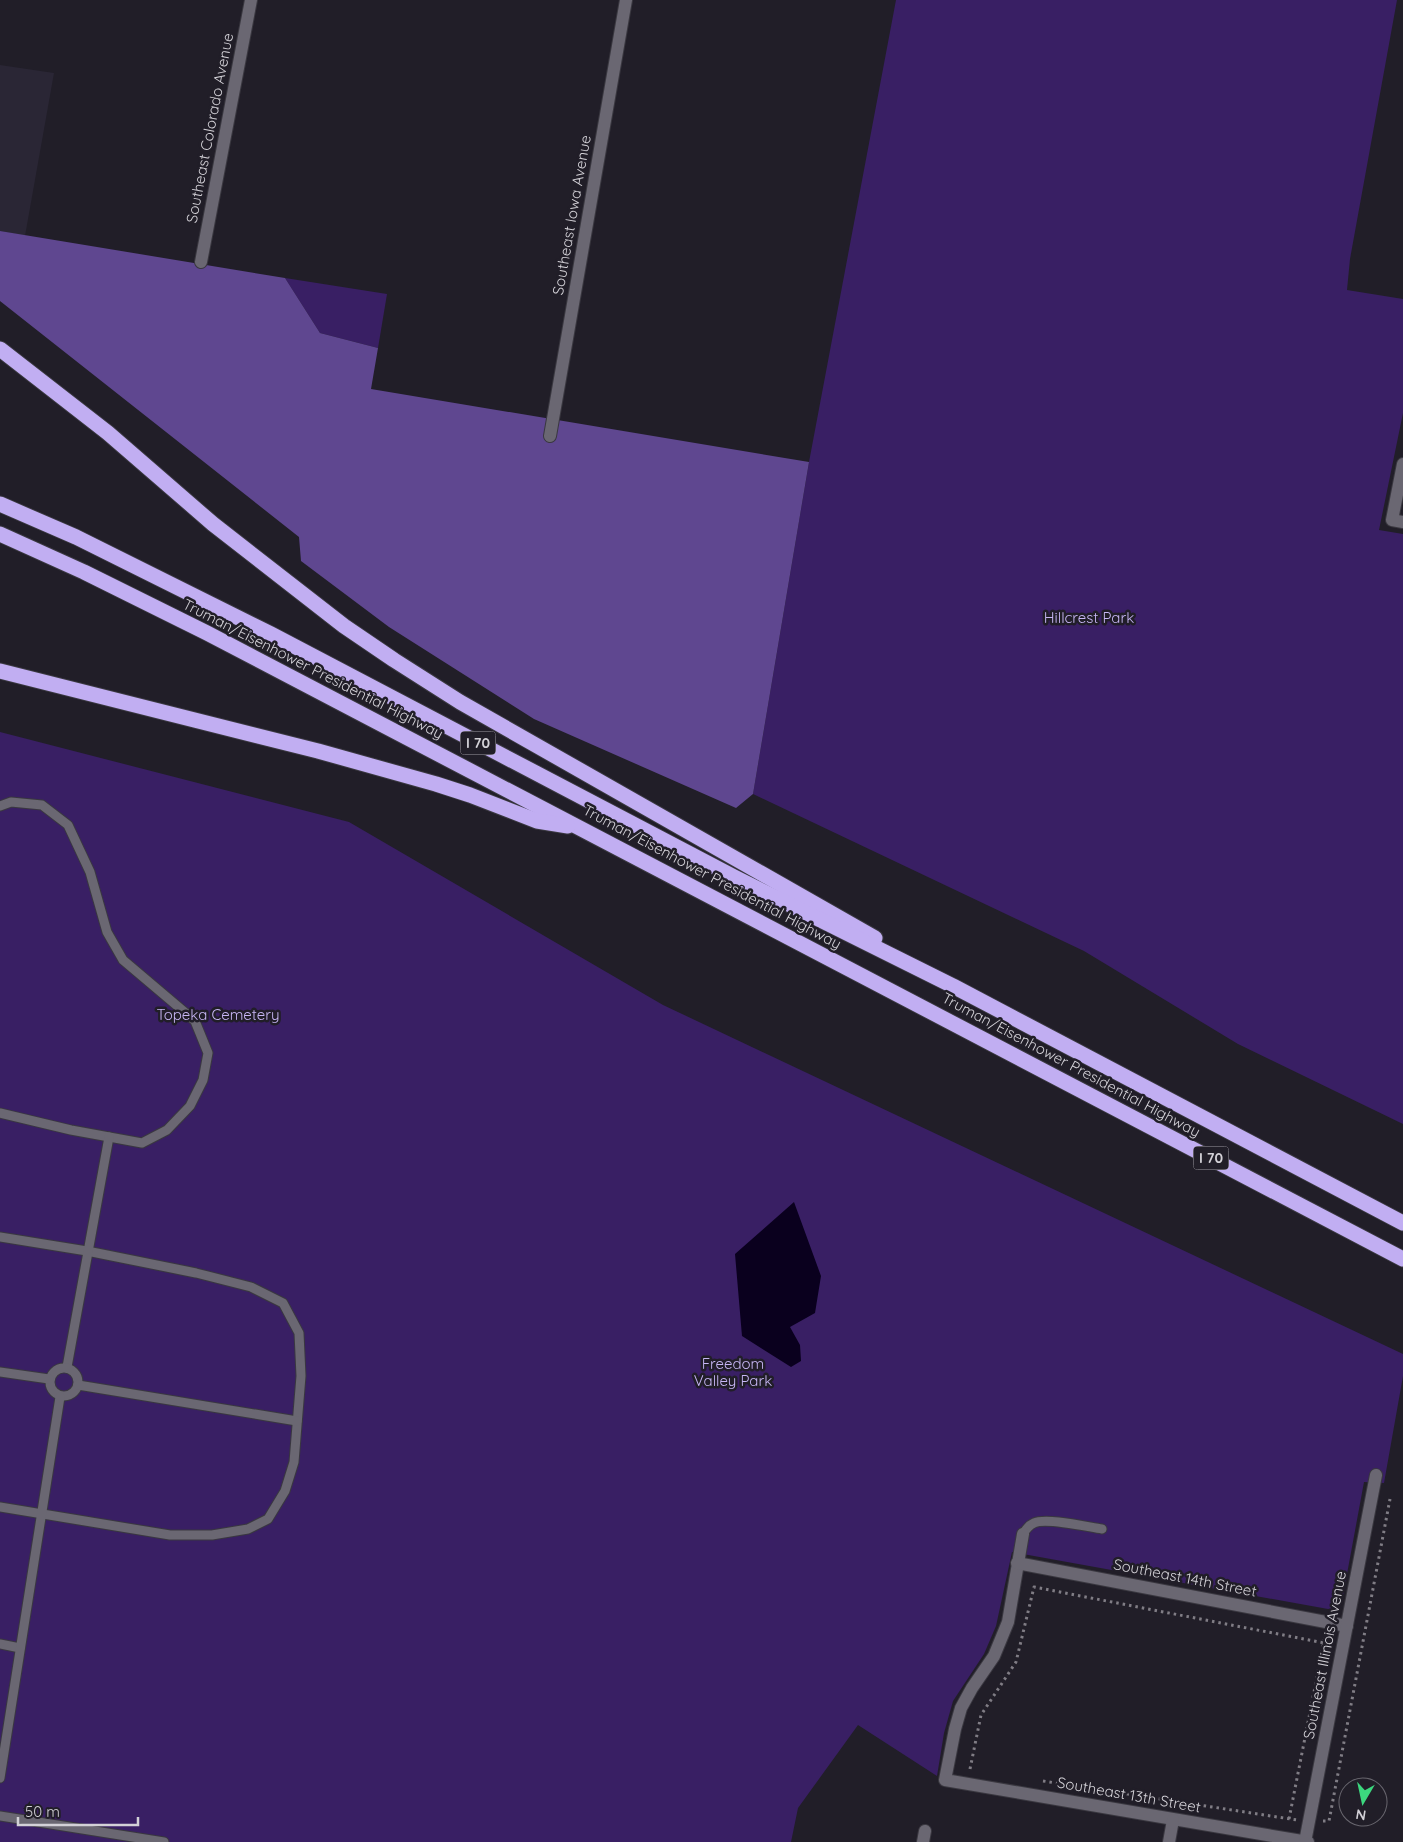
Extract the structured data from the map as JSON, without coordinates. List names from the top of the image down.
{
  "streets": {
    "highway": ["Truman/Eisenhower Presidential Highway", "I 70"],
    "street": [
      "Southeast Colorado Avenue",
      "Southeast Iowa Avenue",
      "Southeast 14th Street",
      "Southeast Illinois Avenue",
      "Southeast 13th Street"
    ]
  },
  "crossings": [
    ["Southeast 14th Street", "Southeast Illinois Avenue"],
    ["Southeast 14th Street", "Southeast 13th Street"],
    ["Southeast Illinois Avenue", "Southeast 13th Street"]
  ],
  "parks": ["Hillcrest Park", "Topeka Cemetery", "Freedom Valley Park"],
  "scale_bar": "50 m",
  "north": "bottom"
}
